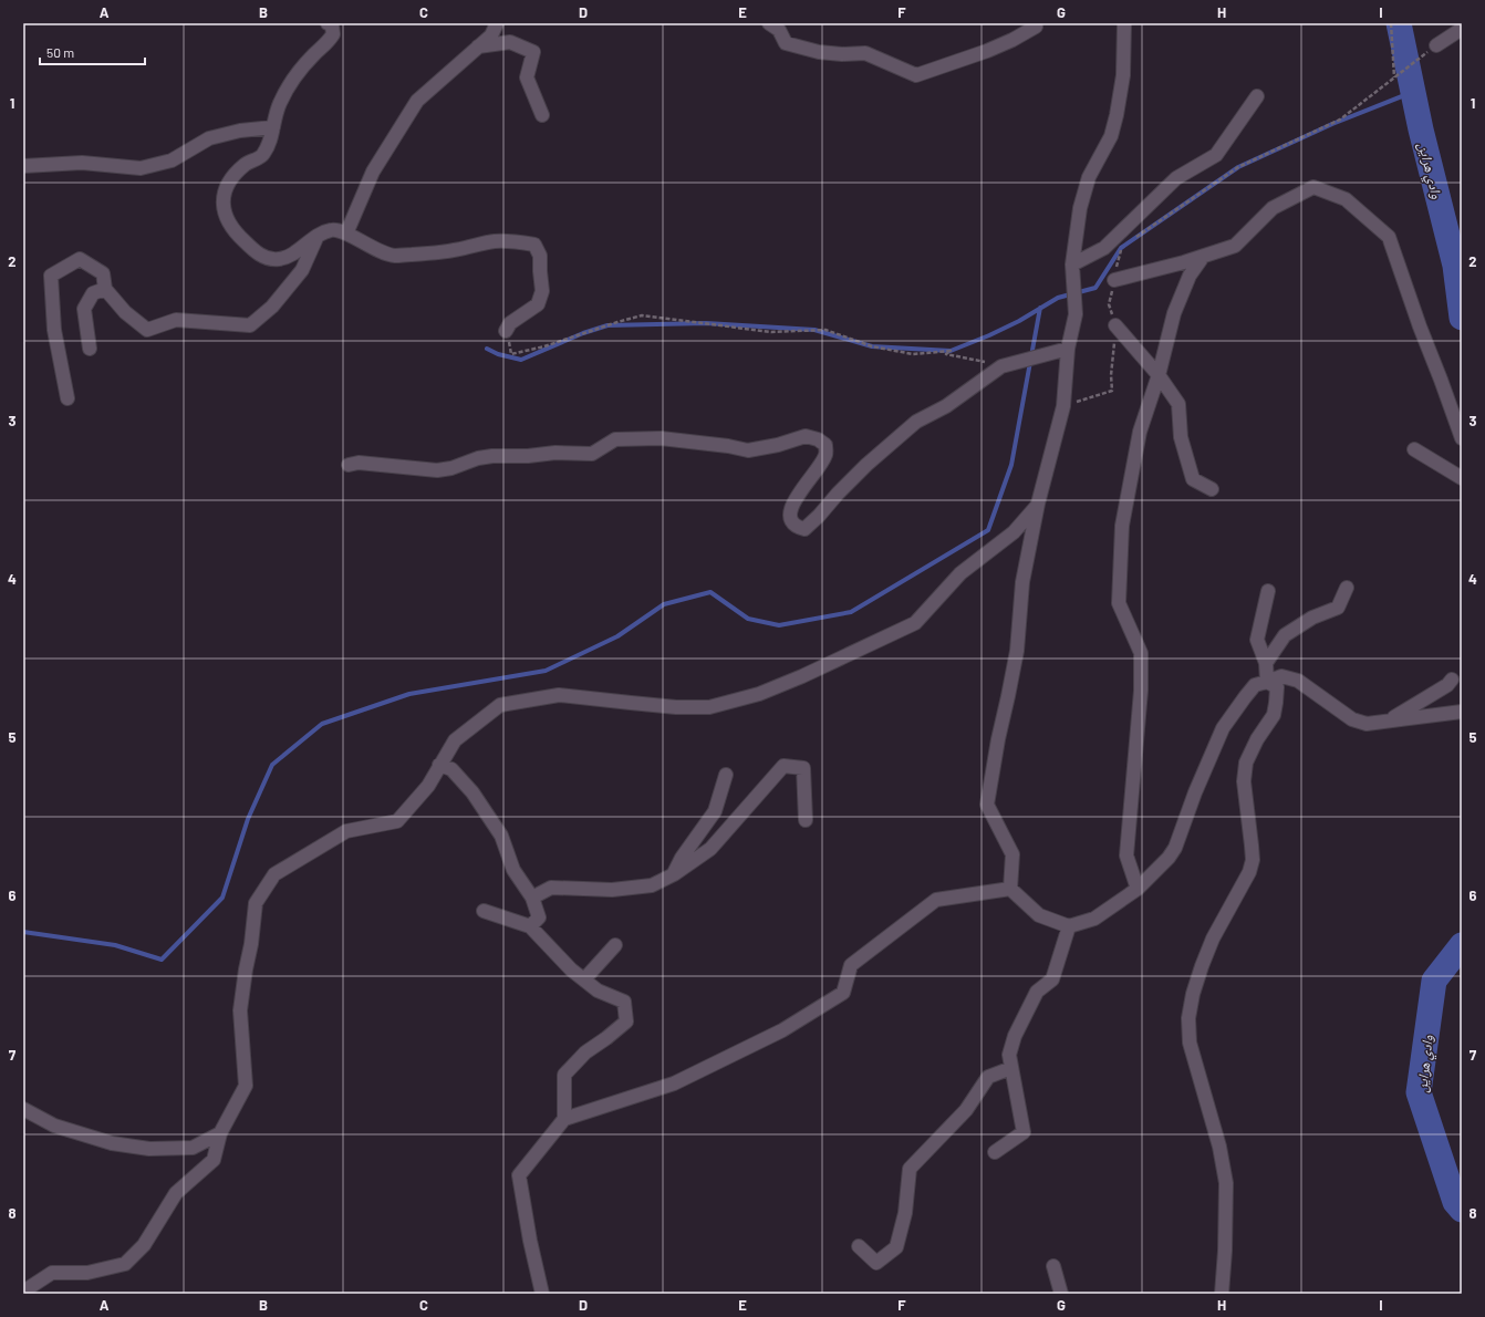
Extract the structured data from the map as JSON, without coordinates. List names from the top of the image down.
{
  "water": ["وادي هراين"],
  "scale_bar": "50 m",
  "grid": {
    "columns": [
      "A",
      "B",
      "C",
      "D",
      "E",
      "F",
      "G",
      "H",
      "I"
    ],
    "rows": [
      "1",
      "2",
      "3",
      "4",
      "5",
      "6",
      "7",
      "8"
    ]
  }
}
